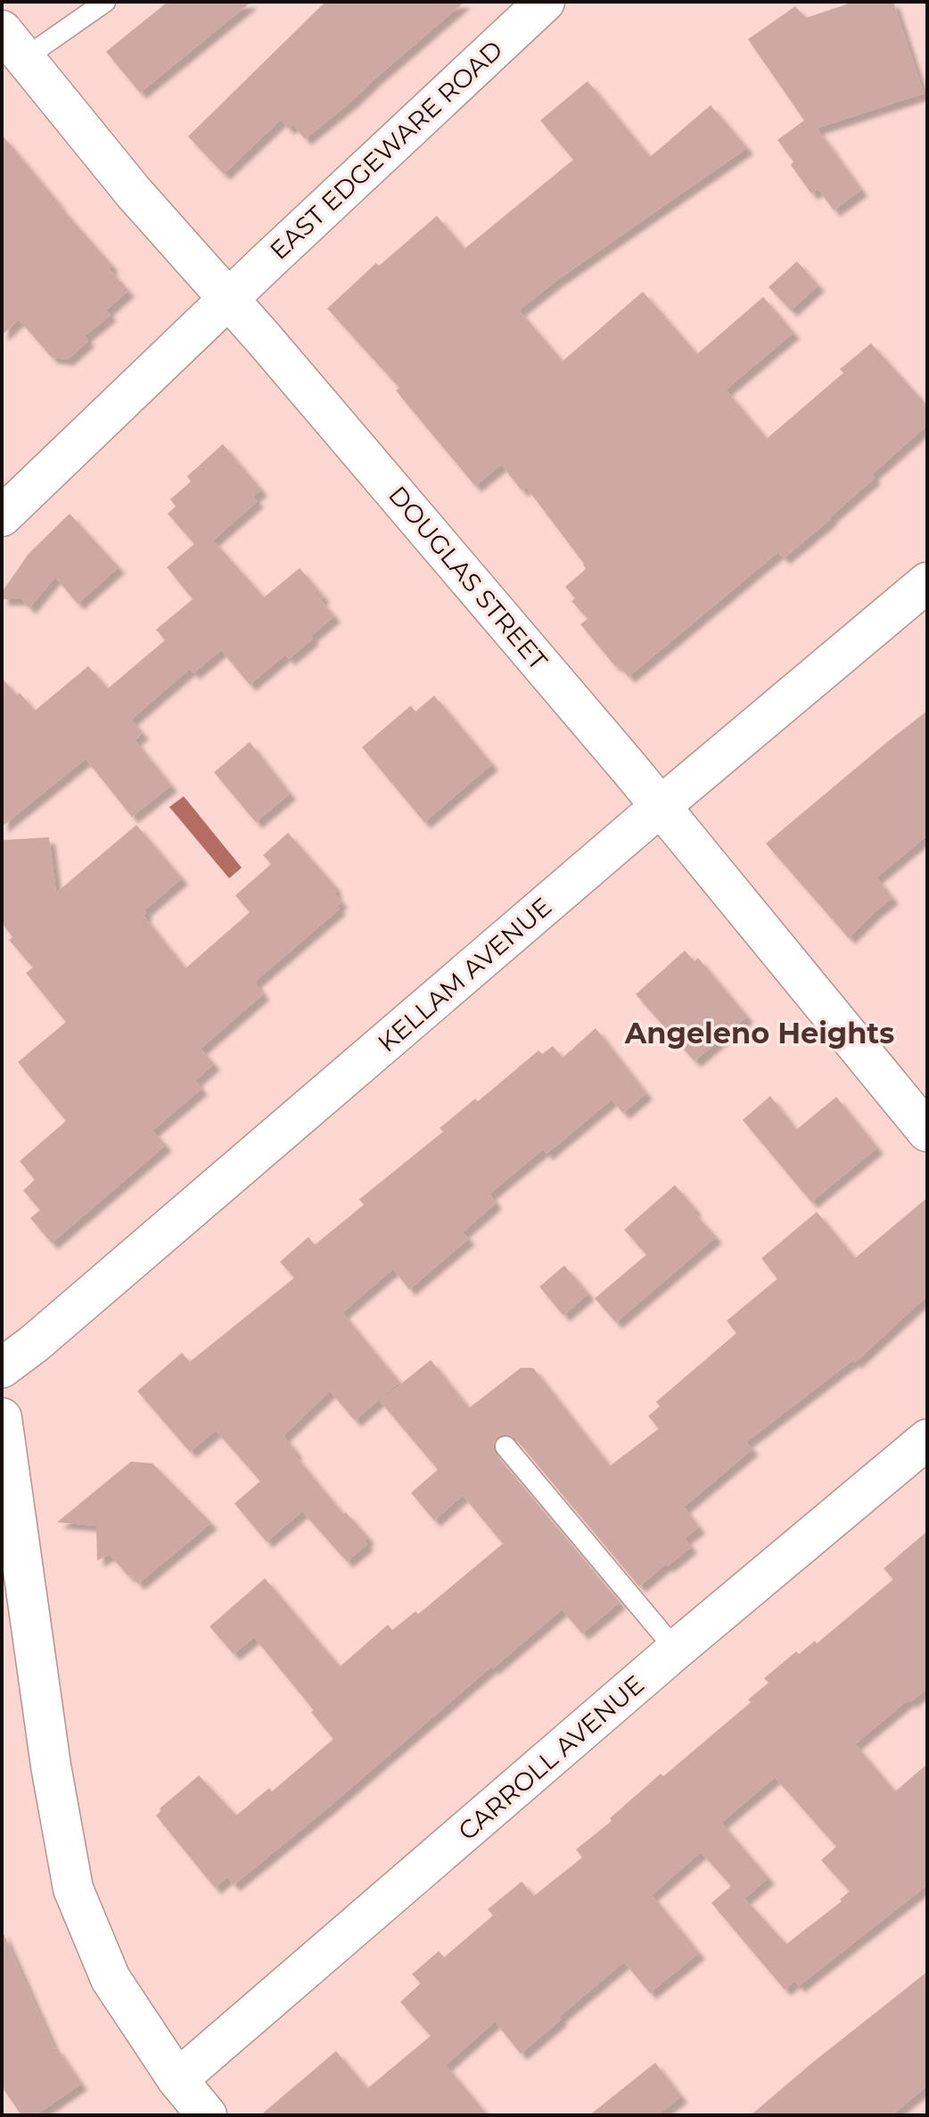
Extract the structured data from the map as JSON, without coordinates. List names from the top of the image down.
{
  "streets": {
    "street": [
      "EAST EDGEWARE ROAD",
      "DOUGLAS STREET",
      "KELLAM AVENUE",
      "CARROLL AVENUE"
    ]
  },
  "crossings": [
    ["EAST EDGEWARE ROAD", "DOUGLAS STREET"],
    ["DOUGLAS STREET", "KELLAM AVENUE"]
  ],
  "districts": ["Angeleno Heights"]
}
